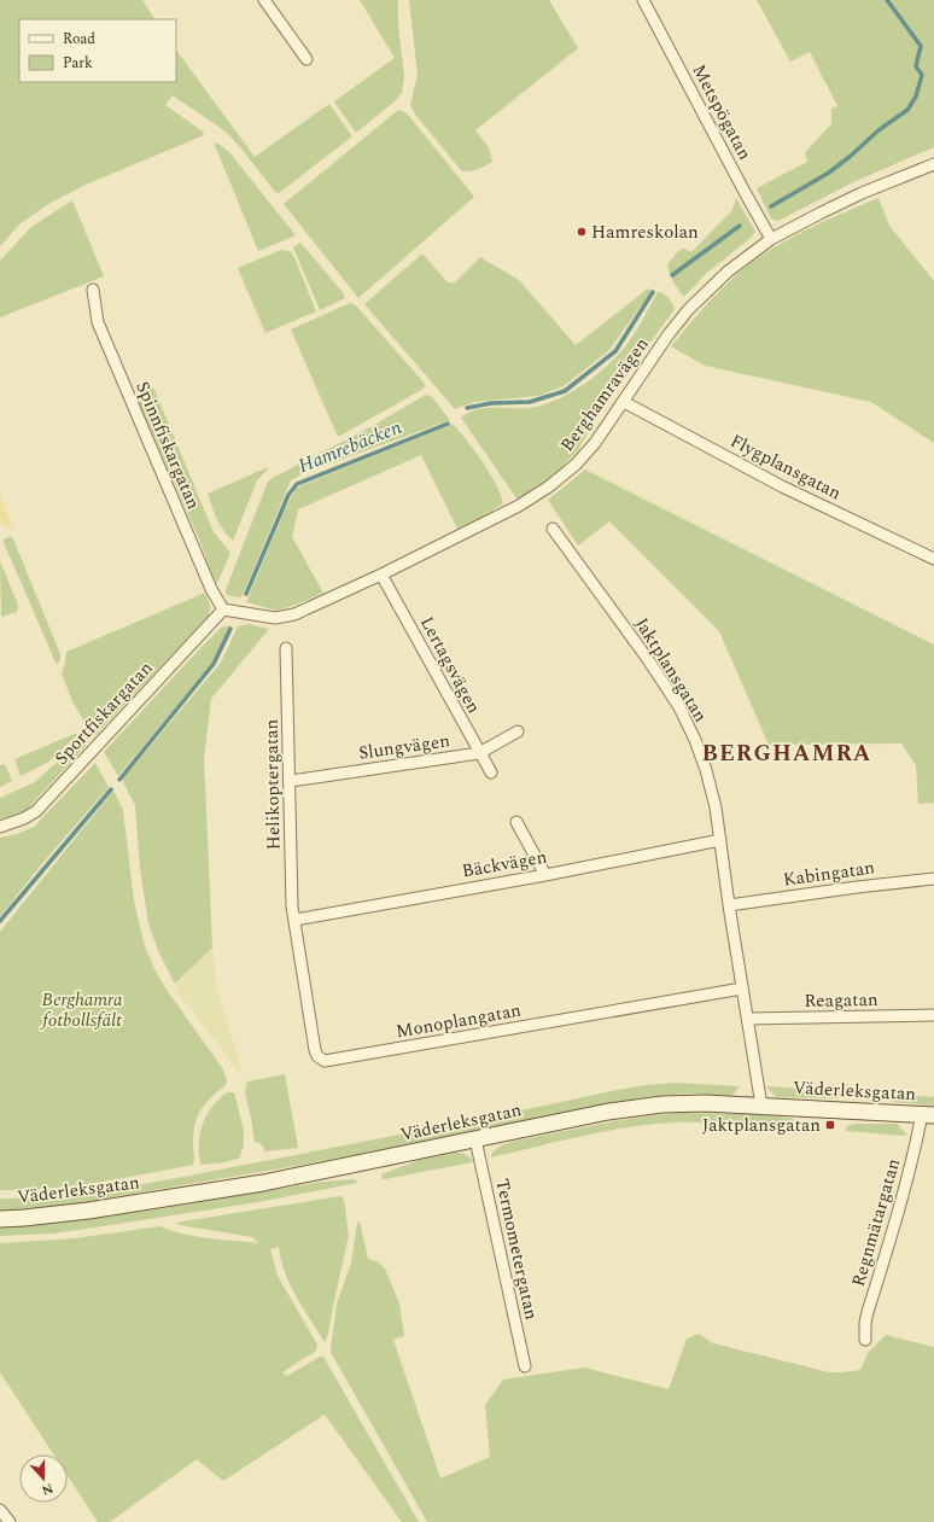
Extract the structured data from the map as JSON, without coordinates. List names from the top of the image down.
{
  "streets": {
    "street": [
      "Metspögatan",
      "Berghamravägen",
      "Spinnfiskargatan",
      "Flygplansgatan",
      "Lertagsvägen",
      "Jaktplansgatan",
      "Sportfiskargatan",
      "Slungvägen",
      "Helikoptergatan",
      "Bäckvägen",
      "Kabingatan",
      "Reagatan",
      "Monoplangatan",
      "Väderleksgatan",
      "Regnmätargatan",
      "Termometergatan"
    ]
  },
  "crossings": [
    ["Metspögatan", "Berghamravägen"],
    ["Berghamravägen", "Spinnfiskargatan"],
    ["Berghamravägen", "Flygplansgatan"],
    ["Berghamravägen", "Lertagsvägen"],
    ["Berghamravägen", "Sportfiskargatan"],
    ["Spinnfiskargatan", "Sportfiskargatan"],
    ["Lertagsvägen", "Slungvägen"],
    ["Jaktplansgatan", "Bäckvägen"],
    ["Jaktplansgatan", "Kabingatan"],
    ["Jaktplansgatan", "Reagatan"],
    ["Jaktplansgatan", "Monoplangatan"],
    ["Jaktplansgatan", "Väderleksgatan"],
    ["Slungvägen", "Helikoptergatan"],
    ["Helikoptergatan", "Bäckvägen"],
    ["Helikoptergatan", "Monoplangatan"],
    ["Bäckvägen", "Monoplangatan"],
    ["Väderleksgatan", "Regnmätargatan"],
    ["Väderleksgatan", "Termometergatan"]
  ],
  "districts": ["BERGHAMRA"],
  "water": ["Hamrebäcken"],
  "parks": ["Berghamra fotbollsfält"],
  "places": {
    "other": ["Hamreskolan"],
    "transit": ["Jaktplansgatan"]
  },
  "legend": ["Road", "Park"],
  "north": "bottom"
}
